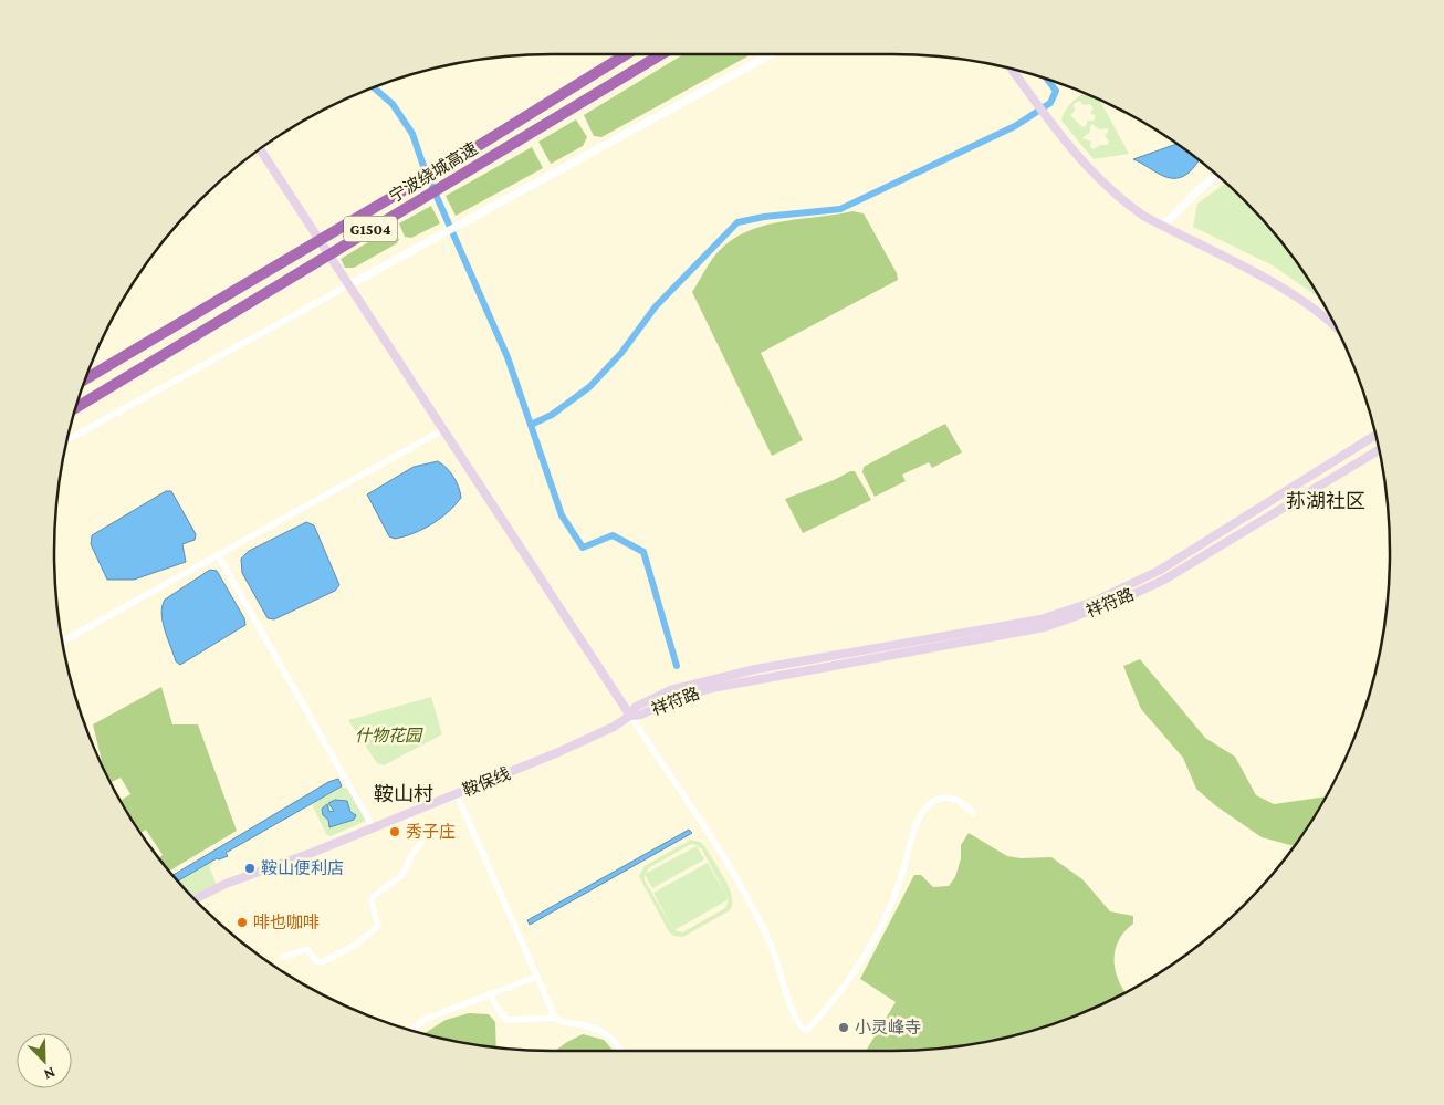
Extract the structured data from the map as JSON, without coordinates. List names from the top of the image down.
{
  "streets": {
    "highway": ["宁波绕城高速", "G1504"],
    "main road": ["祥符路", "鞍保线"]
  },
  "crossings": [
    ["祥符路", "鞍保线"]
  ],
  "districts": ["荪湖社区", "鞍山村"],
  "parks": ["什物花园"],
  "places": [
    "秀子庄",
    "鞍山便利店",
    "啡也咖啡",
    "小灵峰寺"
  ],
  "north": "bottom right"
}
